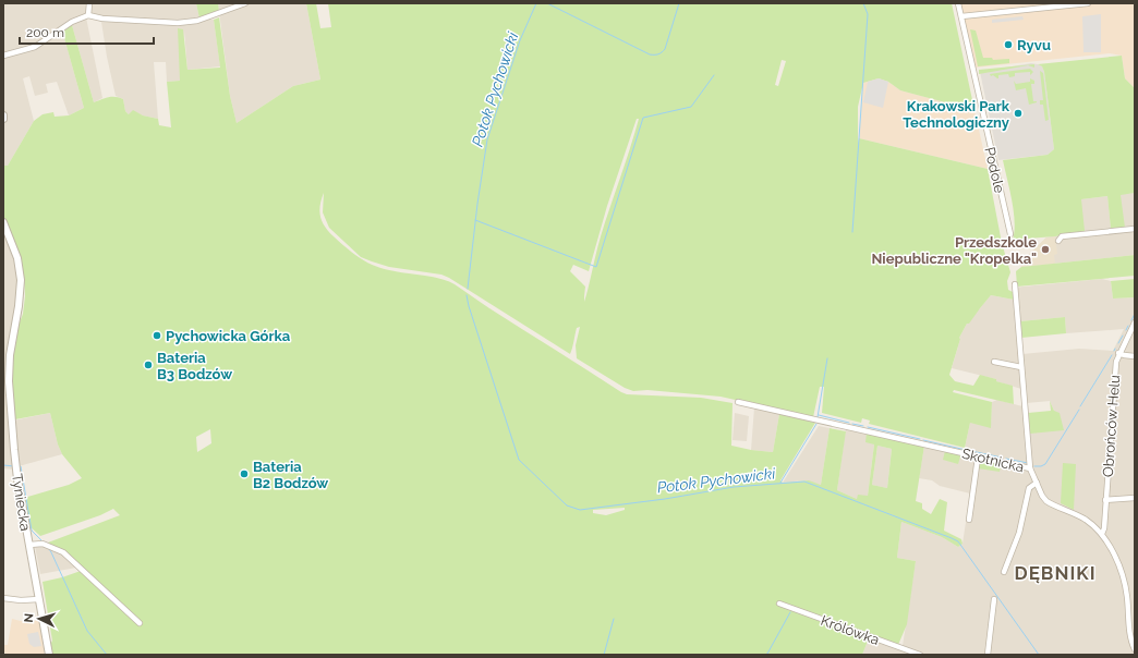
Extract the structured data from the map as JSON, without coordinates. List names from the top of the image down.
{
  "streets": {
    "street": [
      "Podole",
      "Obrońców Helu",
      "Skotnicka",
      "Tyniecka",
      "Królówka"
    ]
  },
  "crossings": [
    ["Obrońców Helu", "Skotnicka"]
  ],
  "districts": ["DĘBNIKI"],
  "water": ["Potok Pychowicki"],
  "places": [
    "Ryvu",
    "Krakowski Park Technologiczny",
    "Przedszkole Niepubliczne \"Kropelka\"",
    "Pychowicka Górka",
    "Bateria B3 Bodzów",
    "Bateria B2 Bodzów"
  ],
  "scale_bar": "200 m",
  "north": "left"
}
